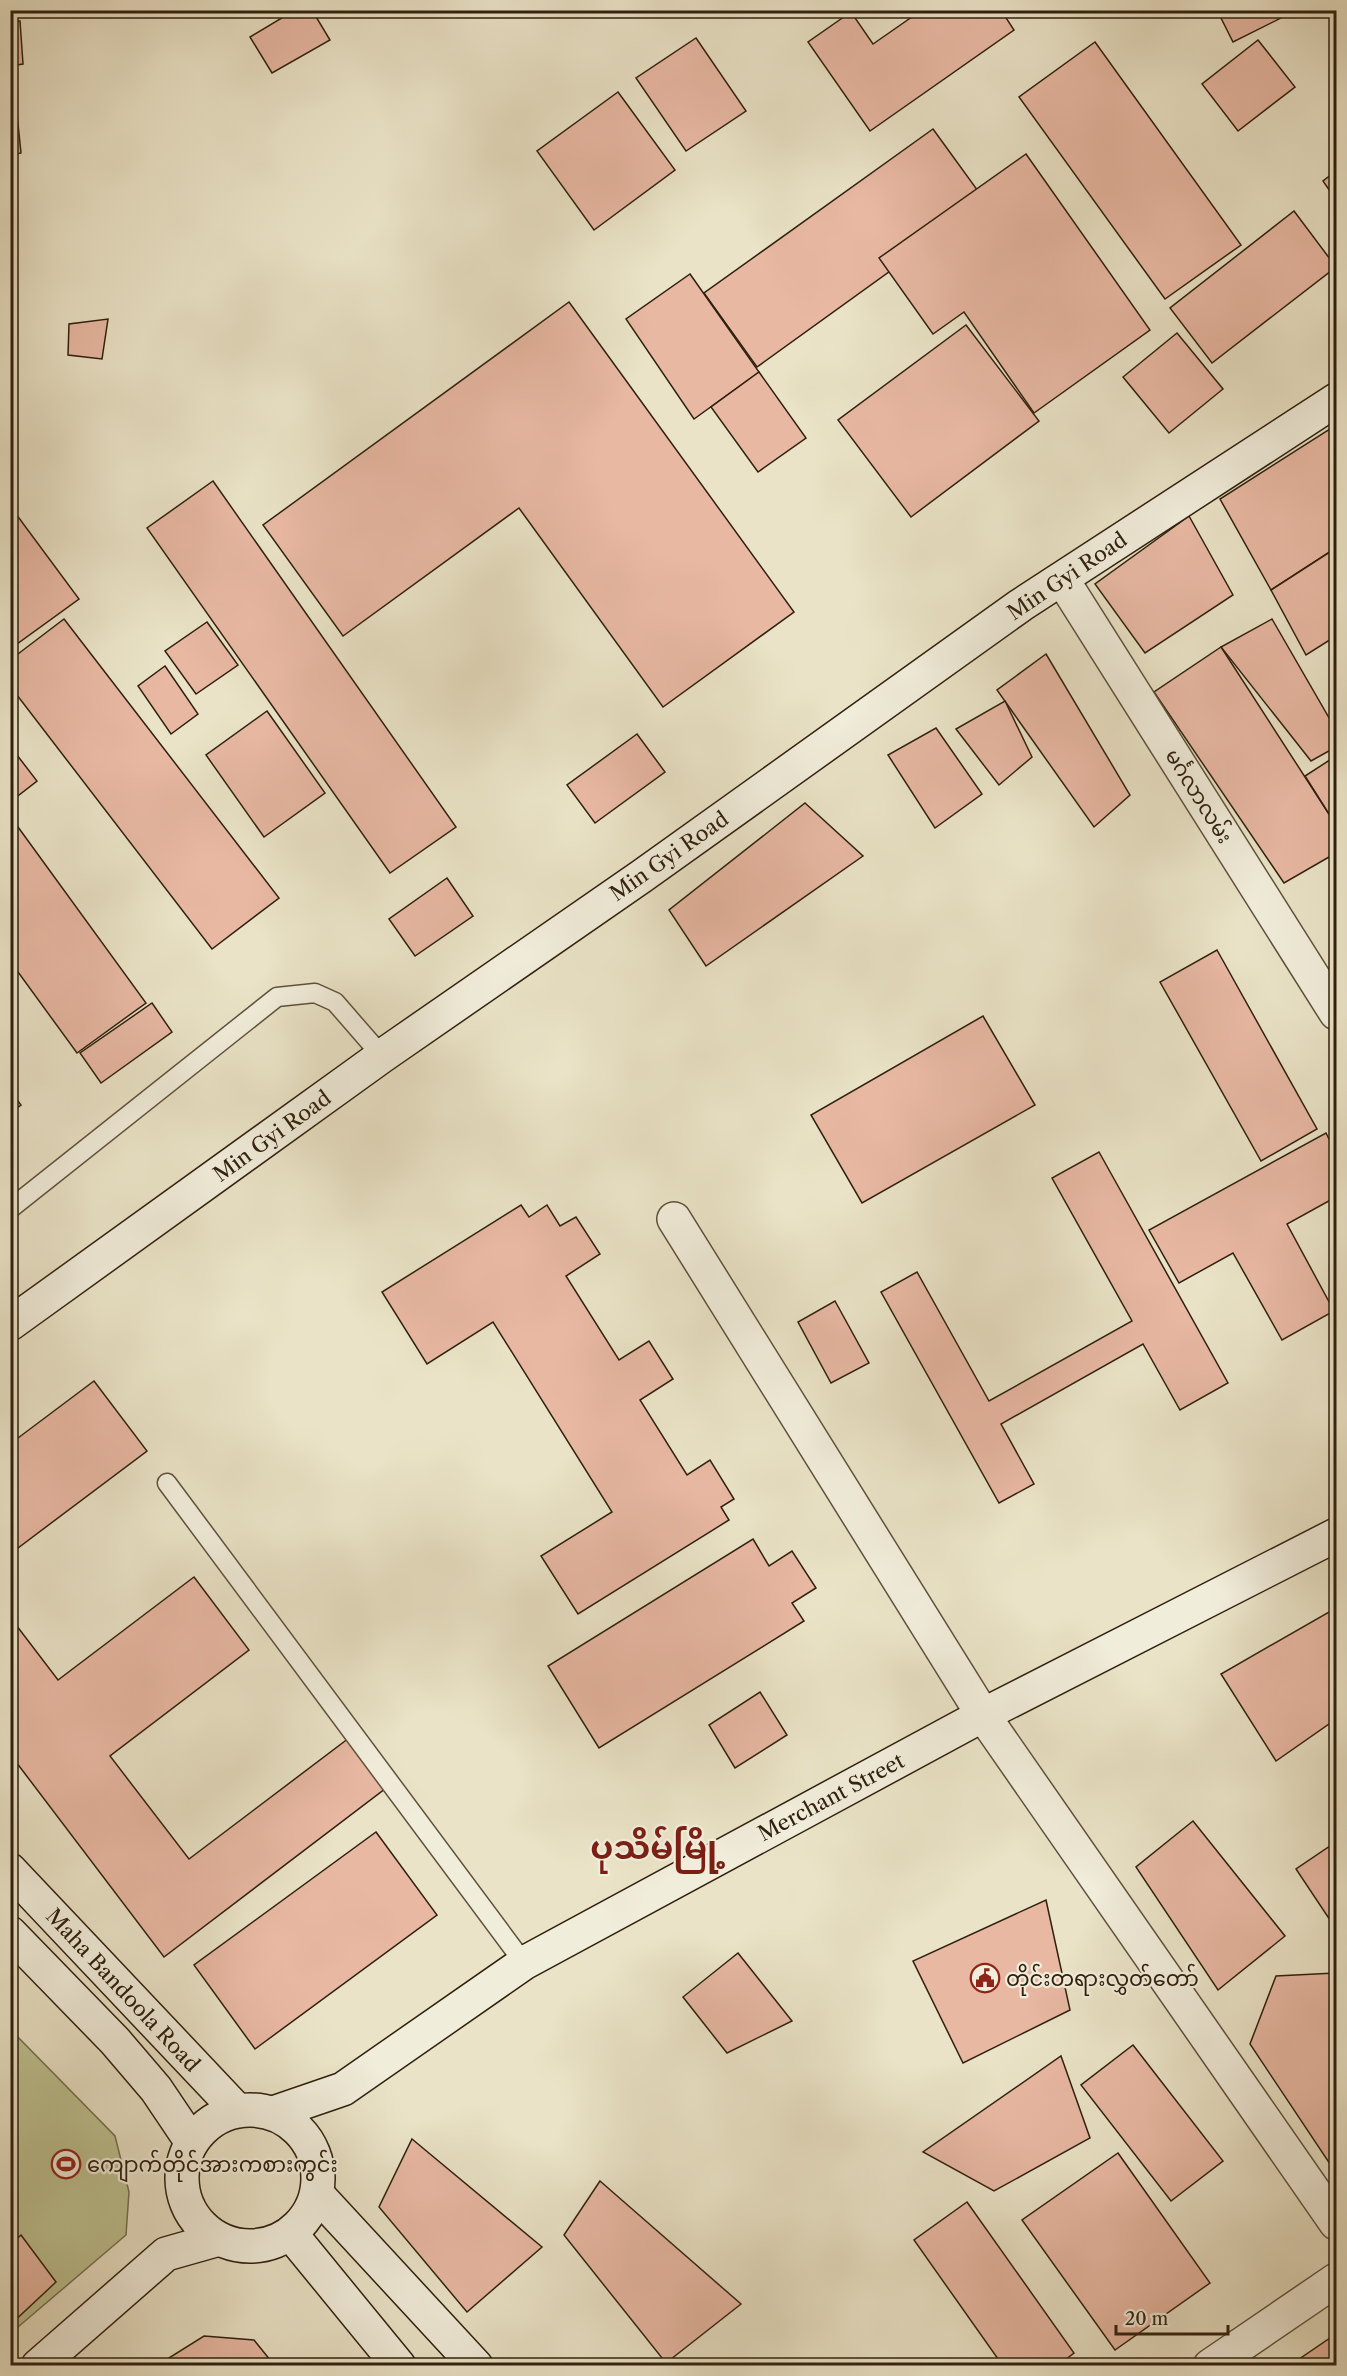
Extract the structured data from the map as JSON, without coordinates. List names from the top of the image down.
{
  "streets": {
    "main road": [
      "Min Gyi Road",
      "မင်္ဂလာလမ်း",
      "Merchant Street",
      "Maha Bandoola Road"
    ]
  },
  "crossings": [
    ["Min Gyi Road", "မင်္ဂလာလမ်း"],
    ["Merchant Street", "Maha Bandoola Road"]
  ],
  "districts": ["ပုသိမ်မြို့"],
  "places": {
    "public building": ["တိုင်းတရားလွှတ်တော်"],
    "sports": ["ကျောက်တိုင်အားကစားကွင်း"]
  },
  "scale_bar": "20 m"
}
